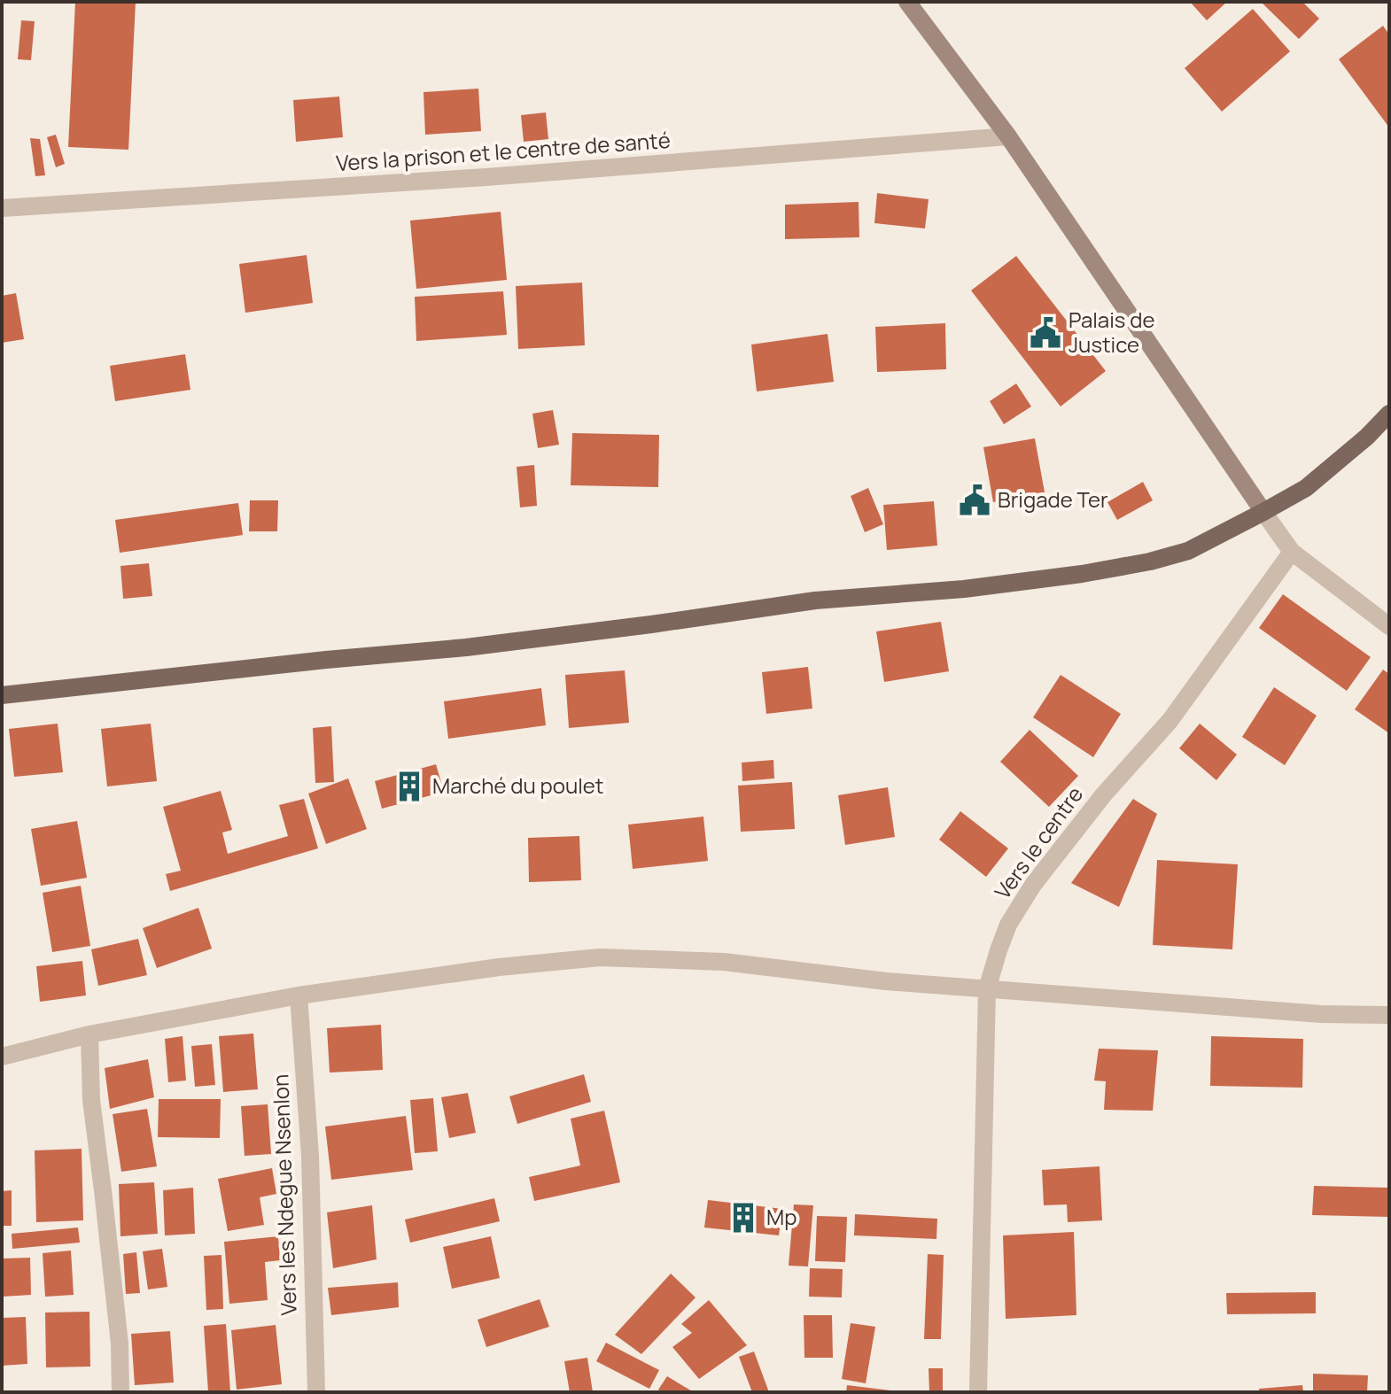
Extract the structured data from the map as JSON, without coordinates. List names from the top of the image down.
{
  "streets": {
    "street": ["Vers la prison et le centre de santé", "Vers le centre", "Vers les Ndegue Nsenlon"]
  },
  "places": {
    "public building": ["Palais de Justice", "Brigade Ter"],
    "building": ["Marché du poulet", "Mp"]
  }
}
